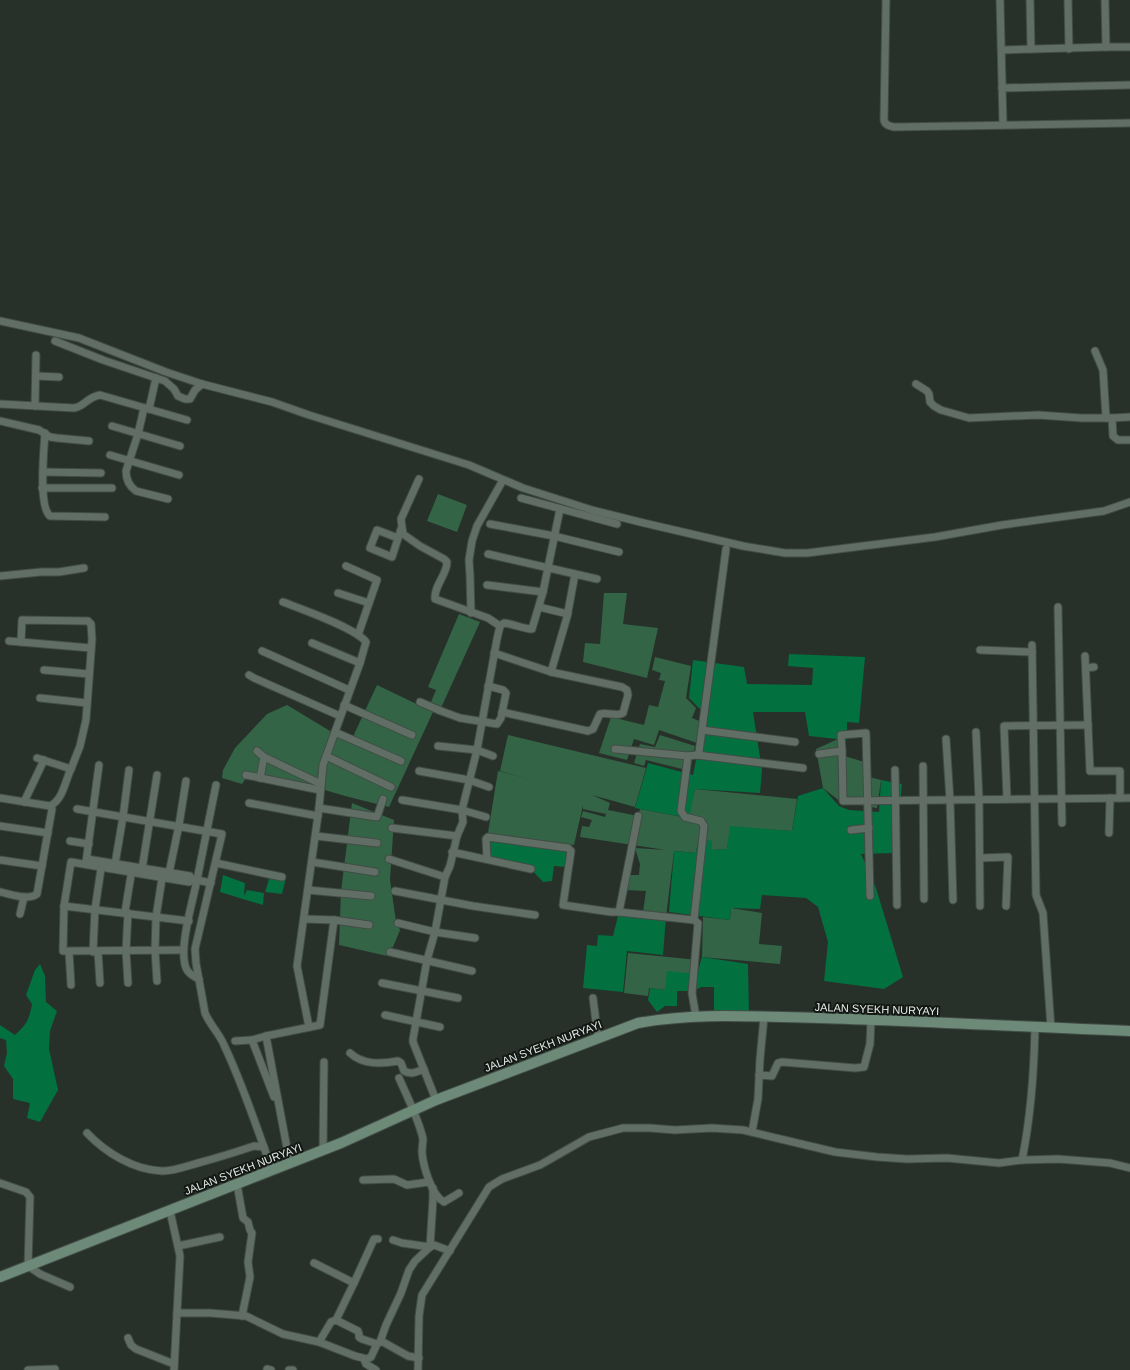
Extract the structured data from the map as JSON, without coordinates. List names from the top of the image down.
{
  "streets": {
    "main road": ["JALAN SYEKH NURYAYI"]
  }
}
